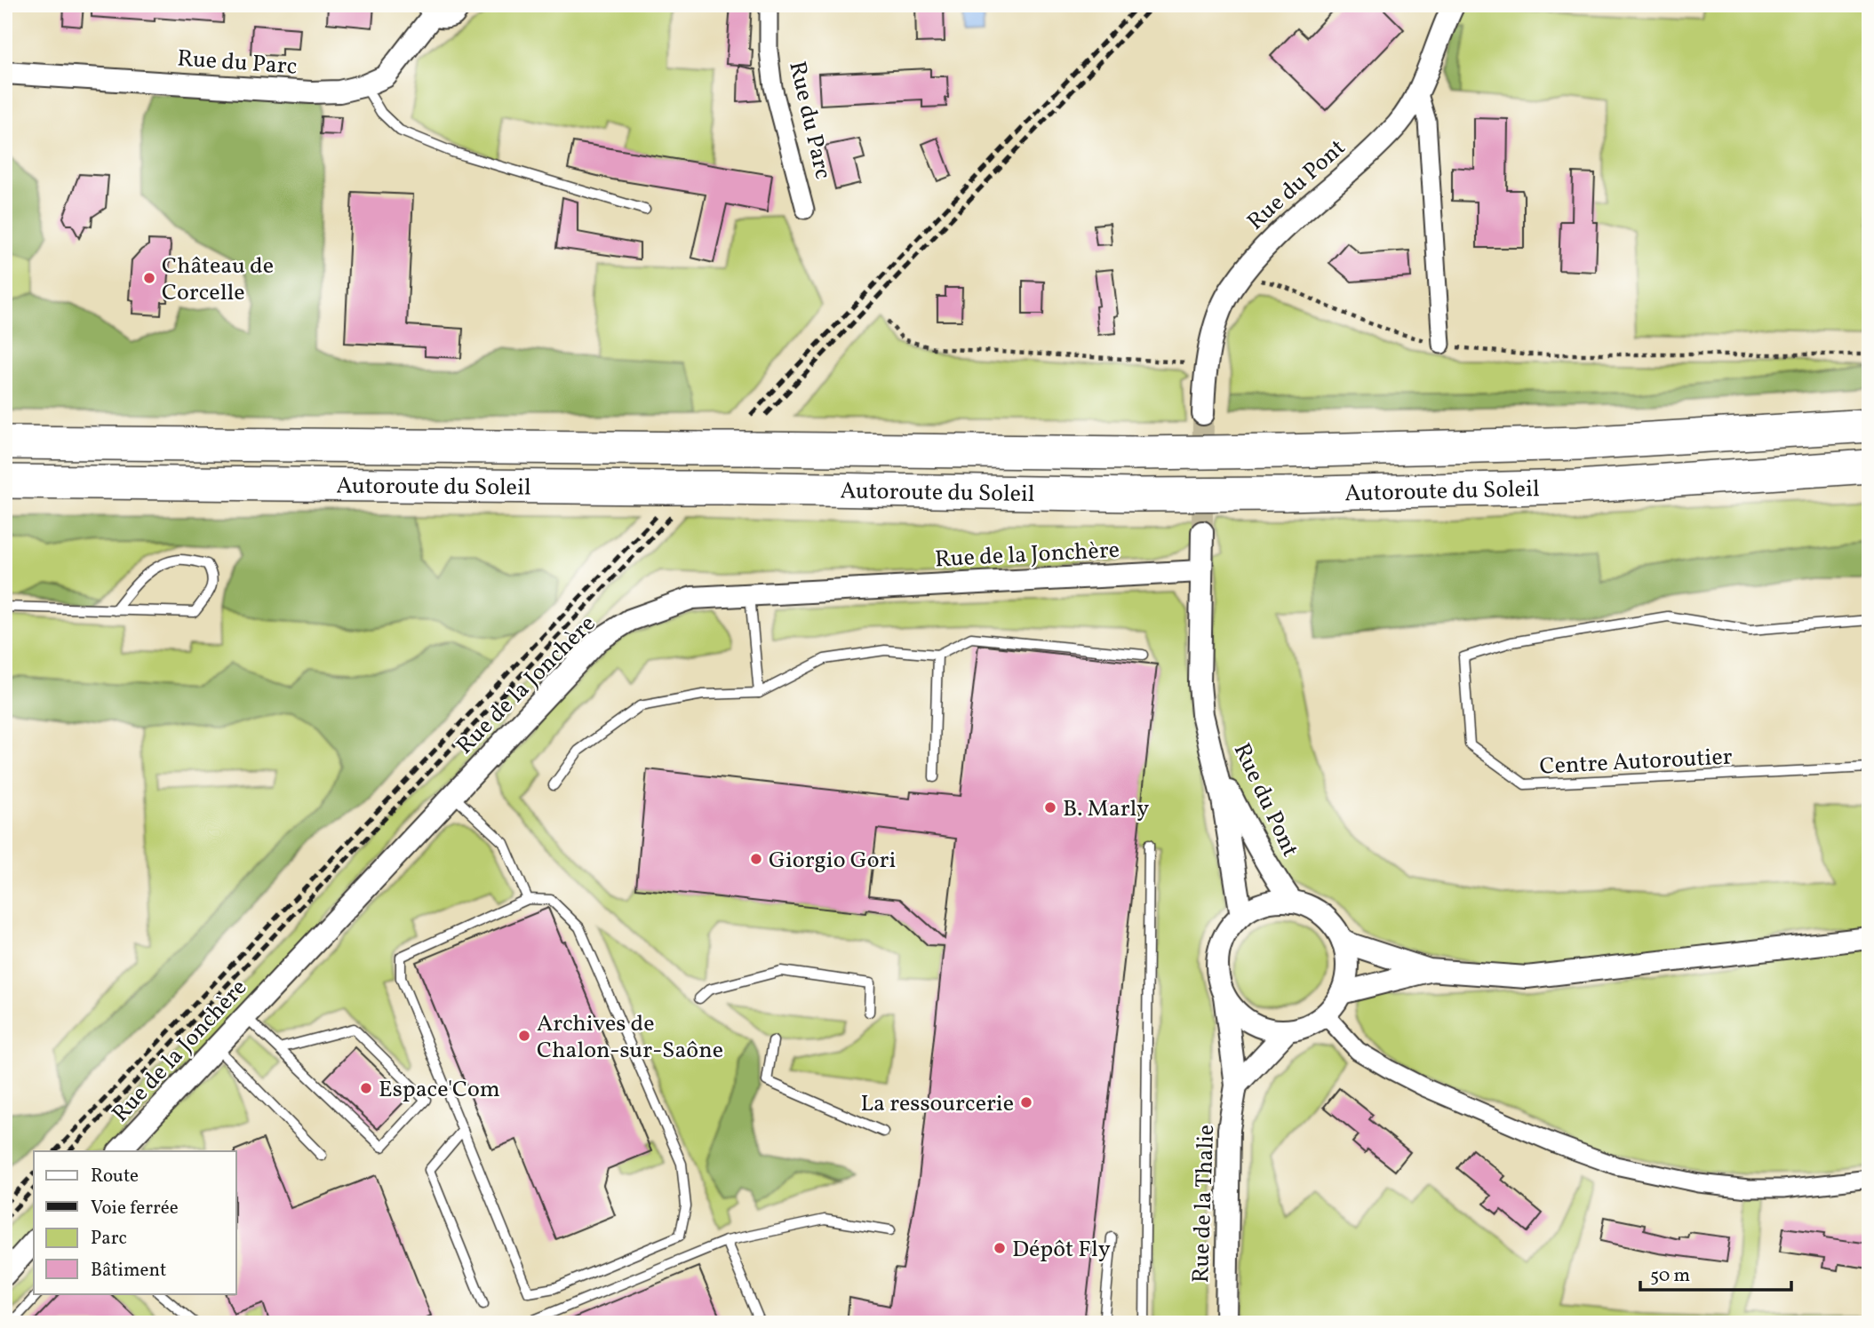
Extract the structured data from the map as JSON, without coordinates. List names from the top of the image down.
{
  "streets": {
    "highway": ["Autoroute du Soleil"],
    "street": [
      "Rue du Parc",
      "Rue du Pont",
      "Rue de la Jonchère",
      "Rue de la Thalie"
    ],
    "lane": ["Centre Autoroutier"]
  },
  "crossings": [
    ["Rue du Pont", "Rue de la Jonchère"],
    ["Rue du Pont", "Rue de la Thalie"]
  ],
  "places": [
    "Château de Corcelle",
    "B. Marly",
    "Giorgio Gori",
    "Archives de Chalon-sur-Saône",
    "Espace'Com",
    "La ressourcerie",
    "Dépôt Fly"
  ],
  "legend": [
    "Route",
    "Voie ferrée",
    "Parc",
    "Bâtiment"
  ],
  "scale_bar": "50 m"
}
